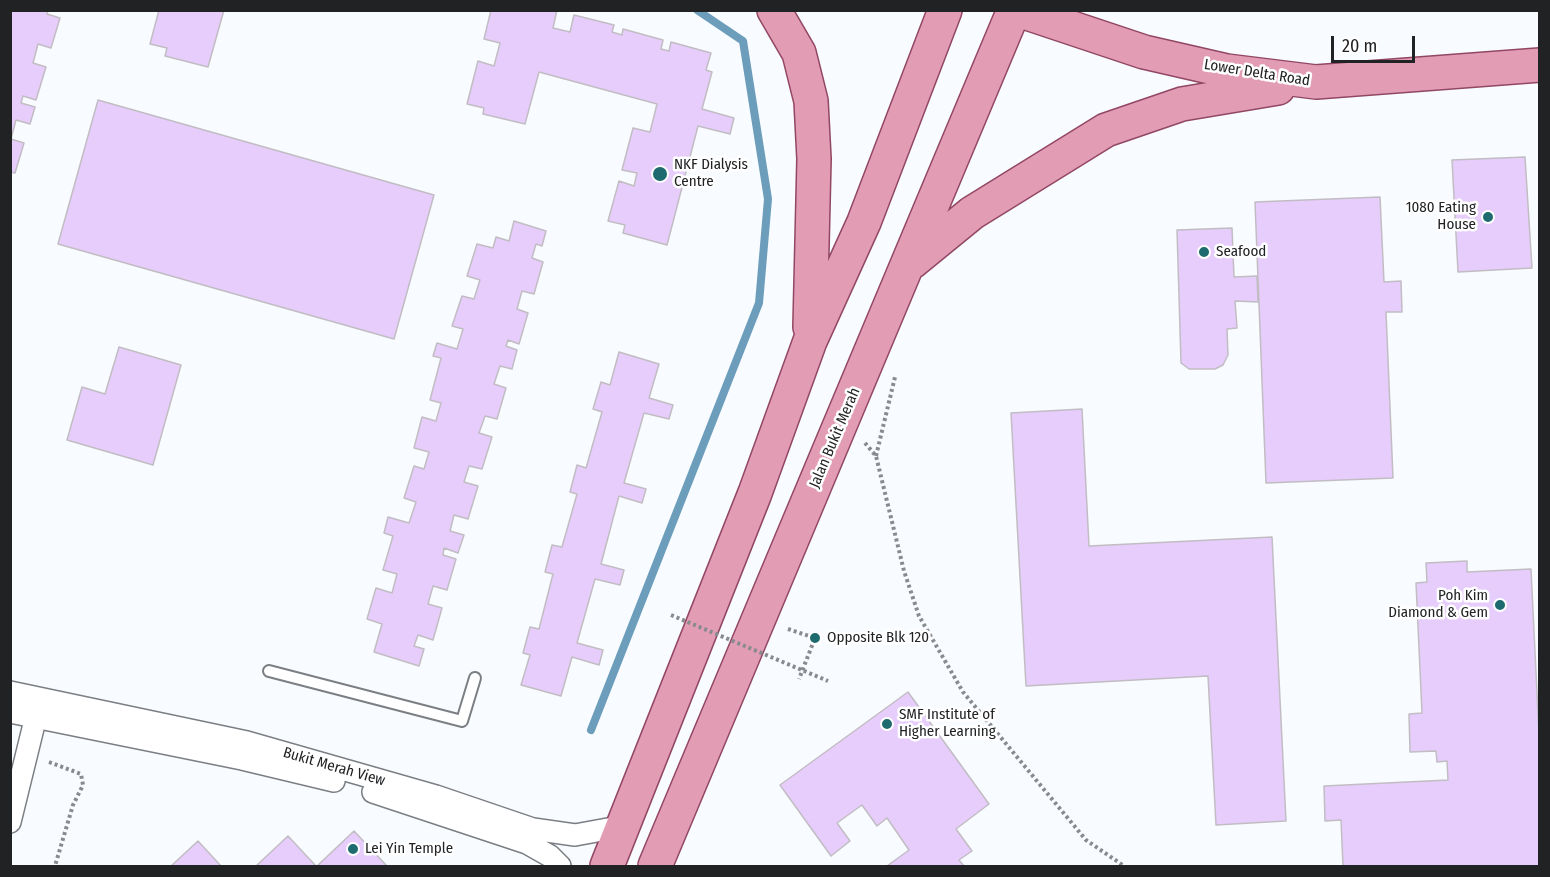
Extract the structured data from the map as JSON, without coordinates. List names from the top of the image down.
{
  "streets": {
    "main road": ["Lower Delta Road", "Jalan Bukit Merah"],
    "street": ["Bukit Merah View"]
  },
  "crossings": [
    ["Lower Delta Road", "Jalan Bukit Merah"]
  ],
  "places": [
    "NKF Dialysis Centre",
    "1080 Eating House",
    "Seafood",
    "Poh Kim Diamond & Gem",
    "Opposite Blk 120",
    "SMF Institute of Higher Learning",
    "Lei Yin Temple"
  ],
  "scale_bar": "20 m"
}
